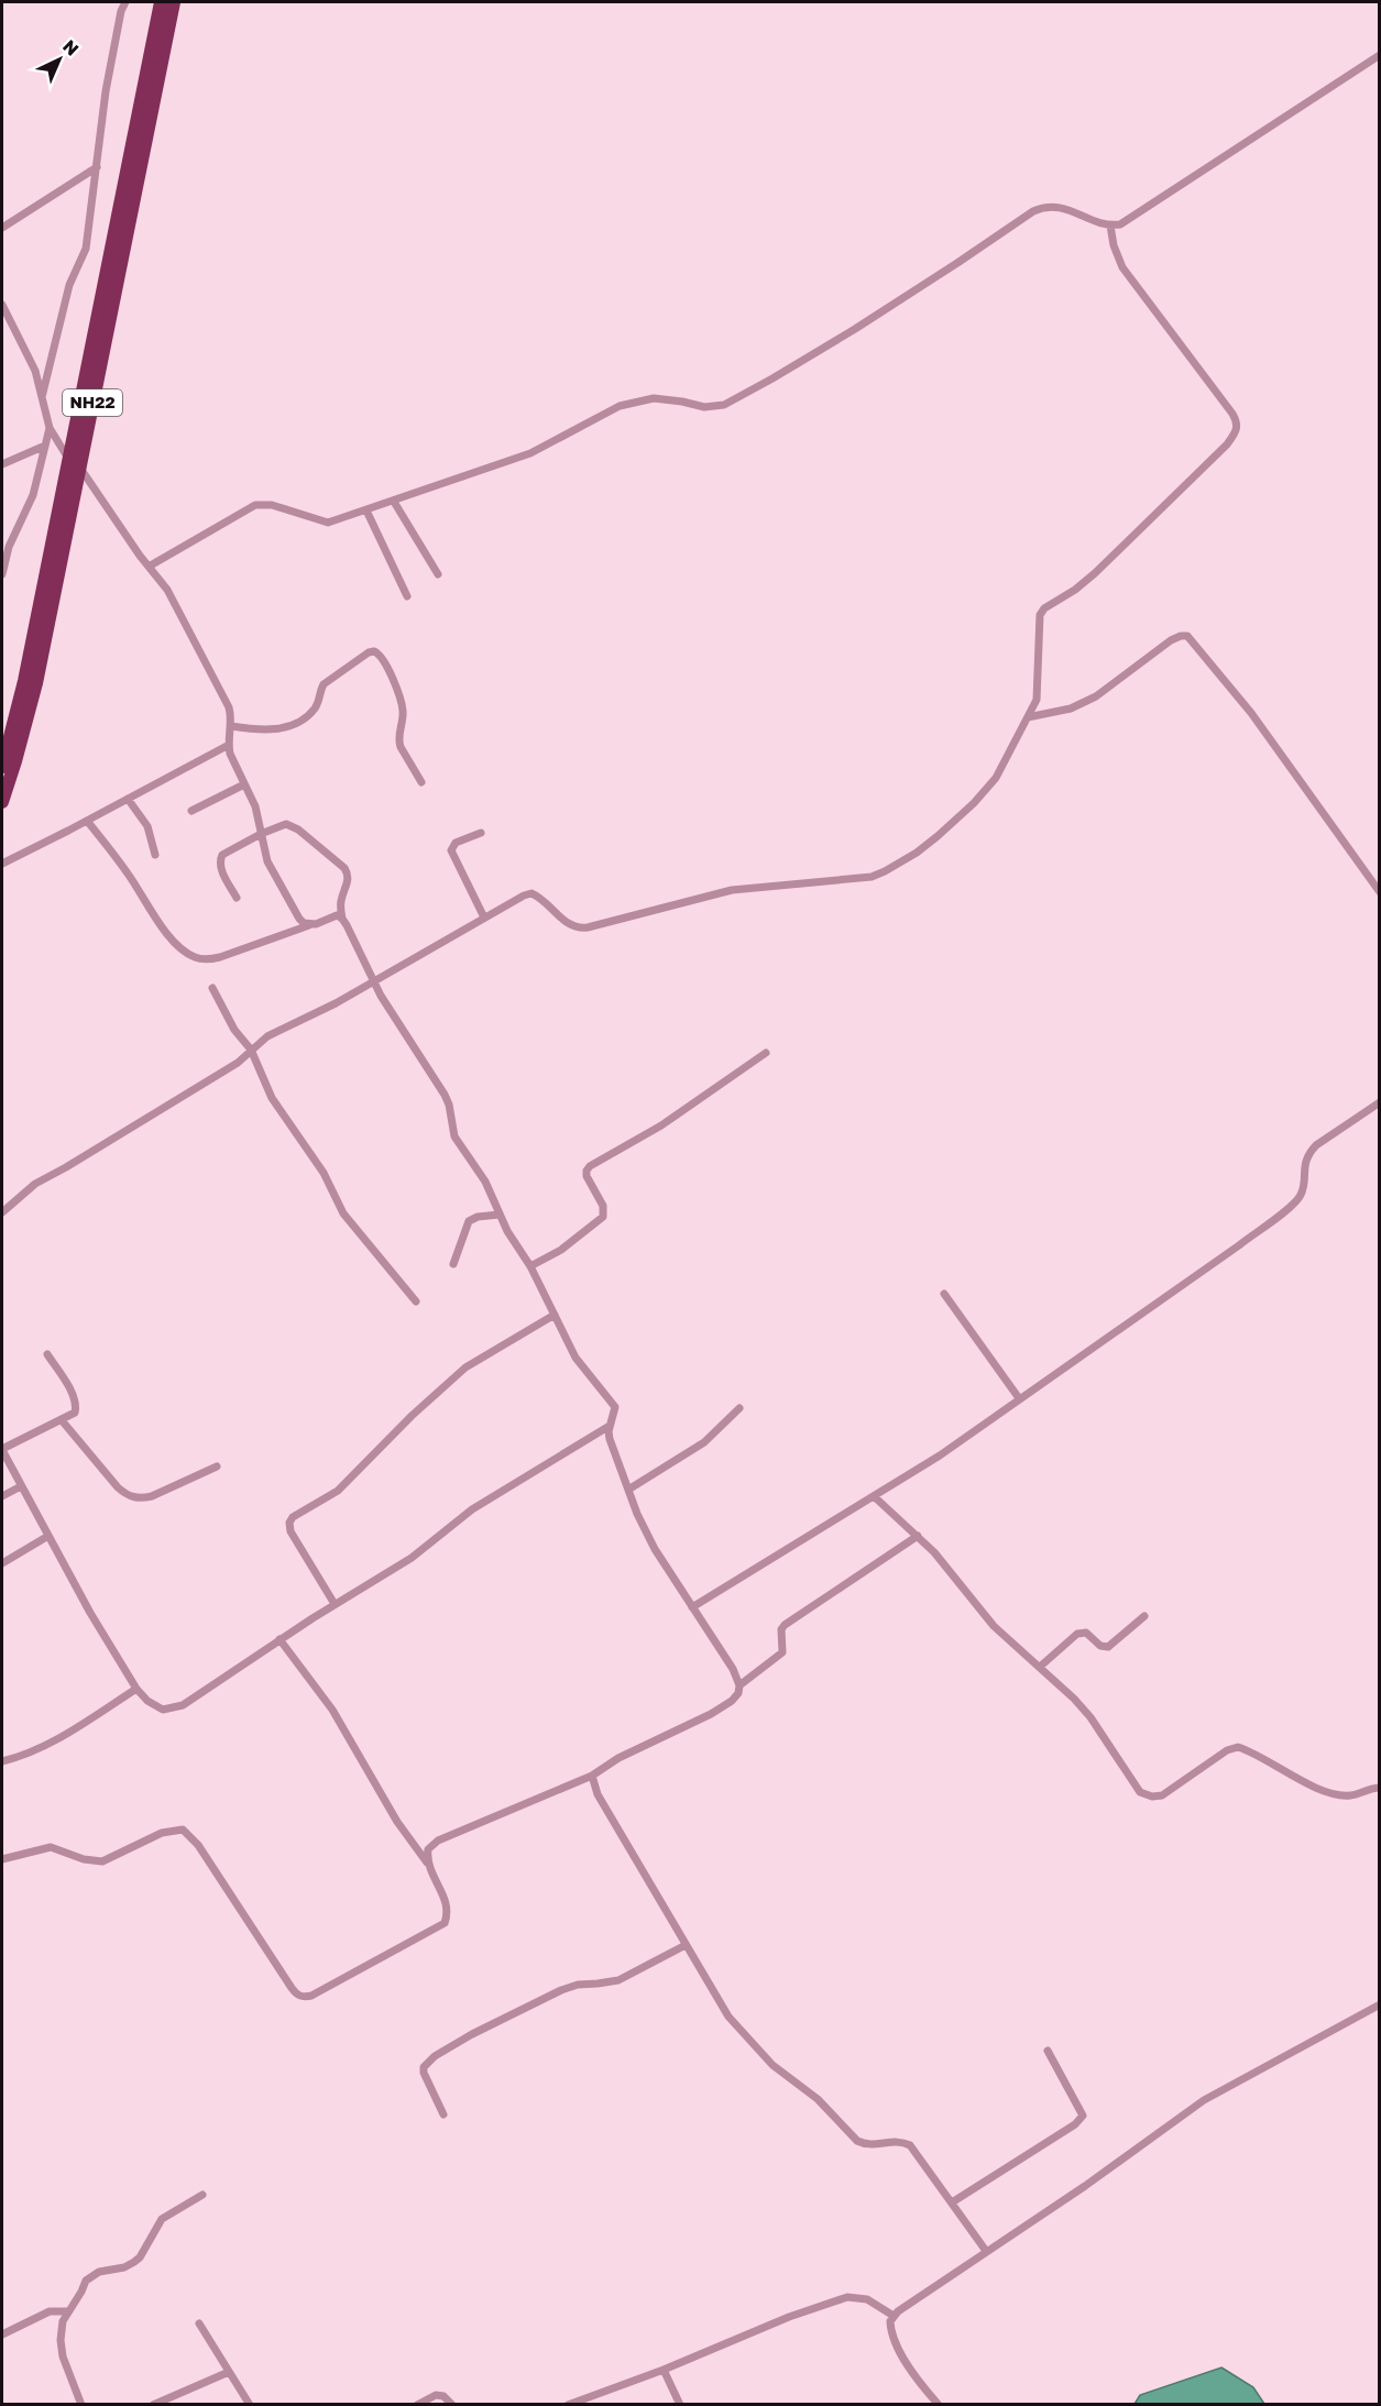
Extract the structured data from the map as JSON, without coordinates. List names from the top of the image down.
{
  "streets": {
    "highway": ["NH22"]
  },
  "north": "top right"
}
